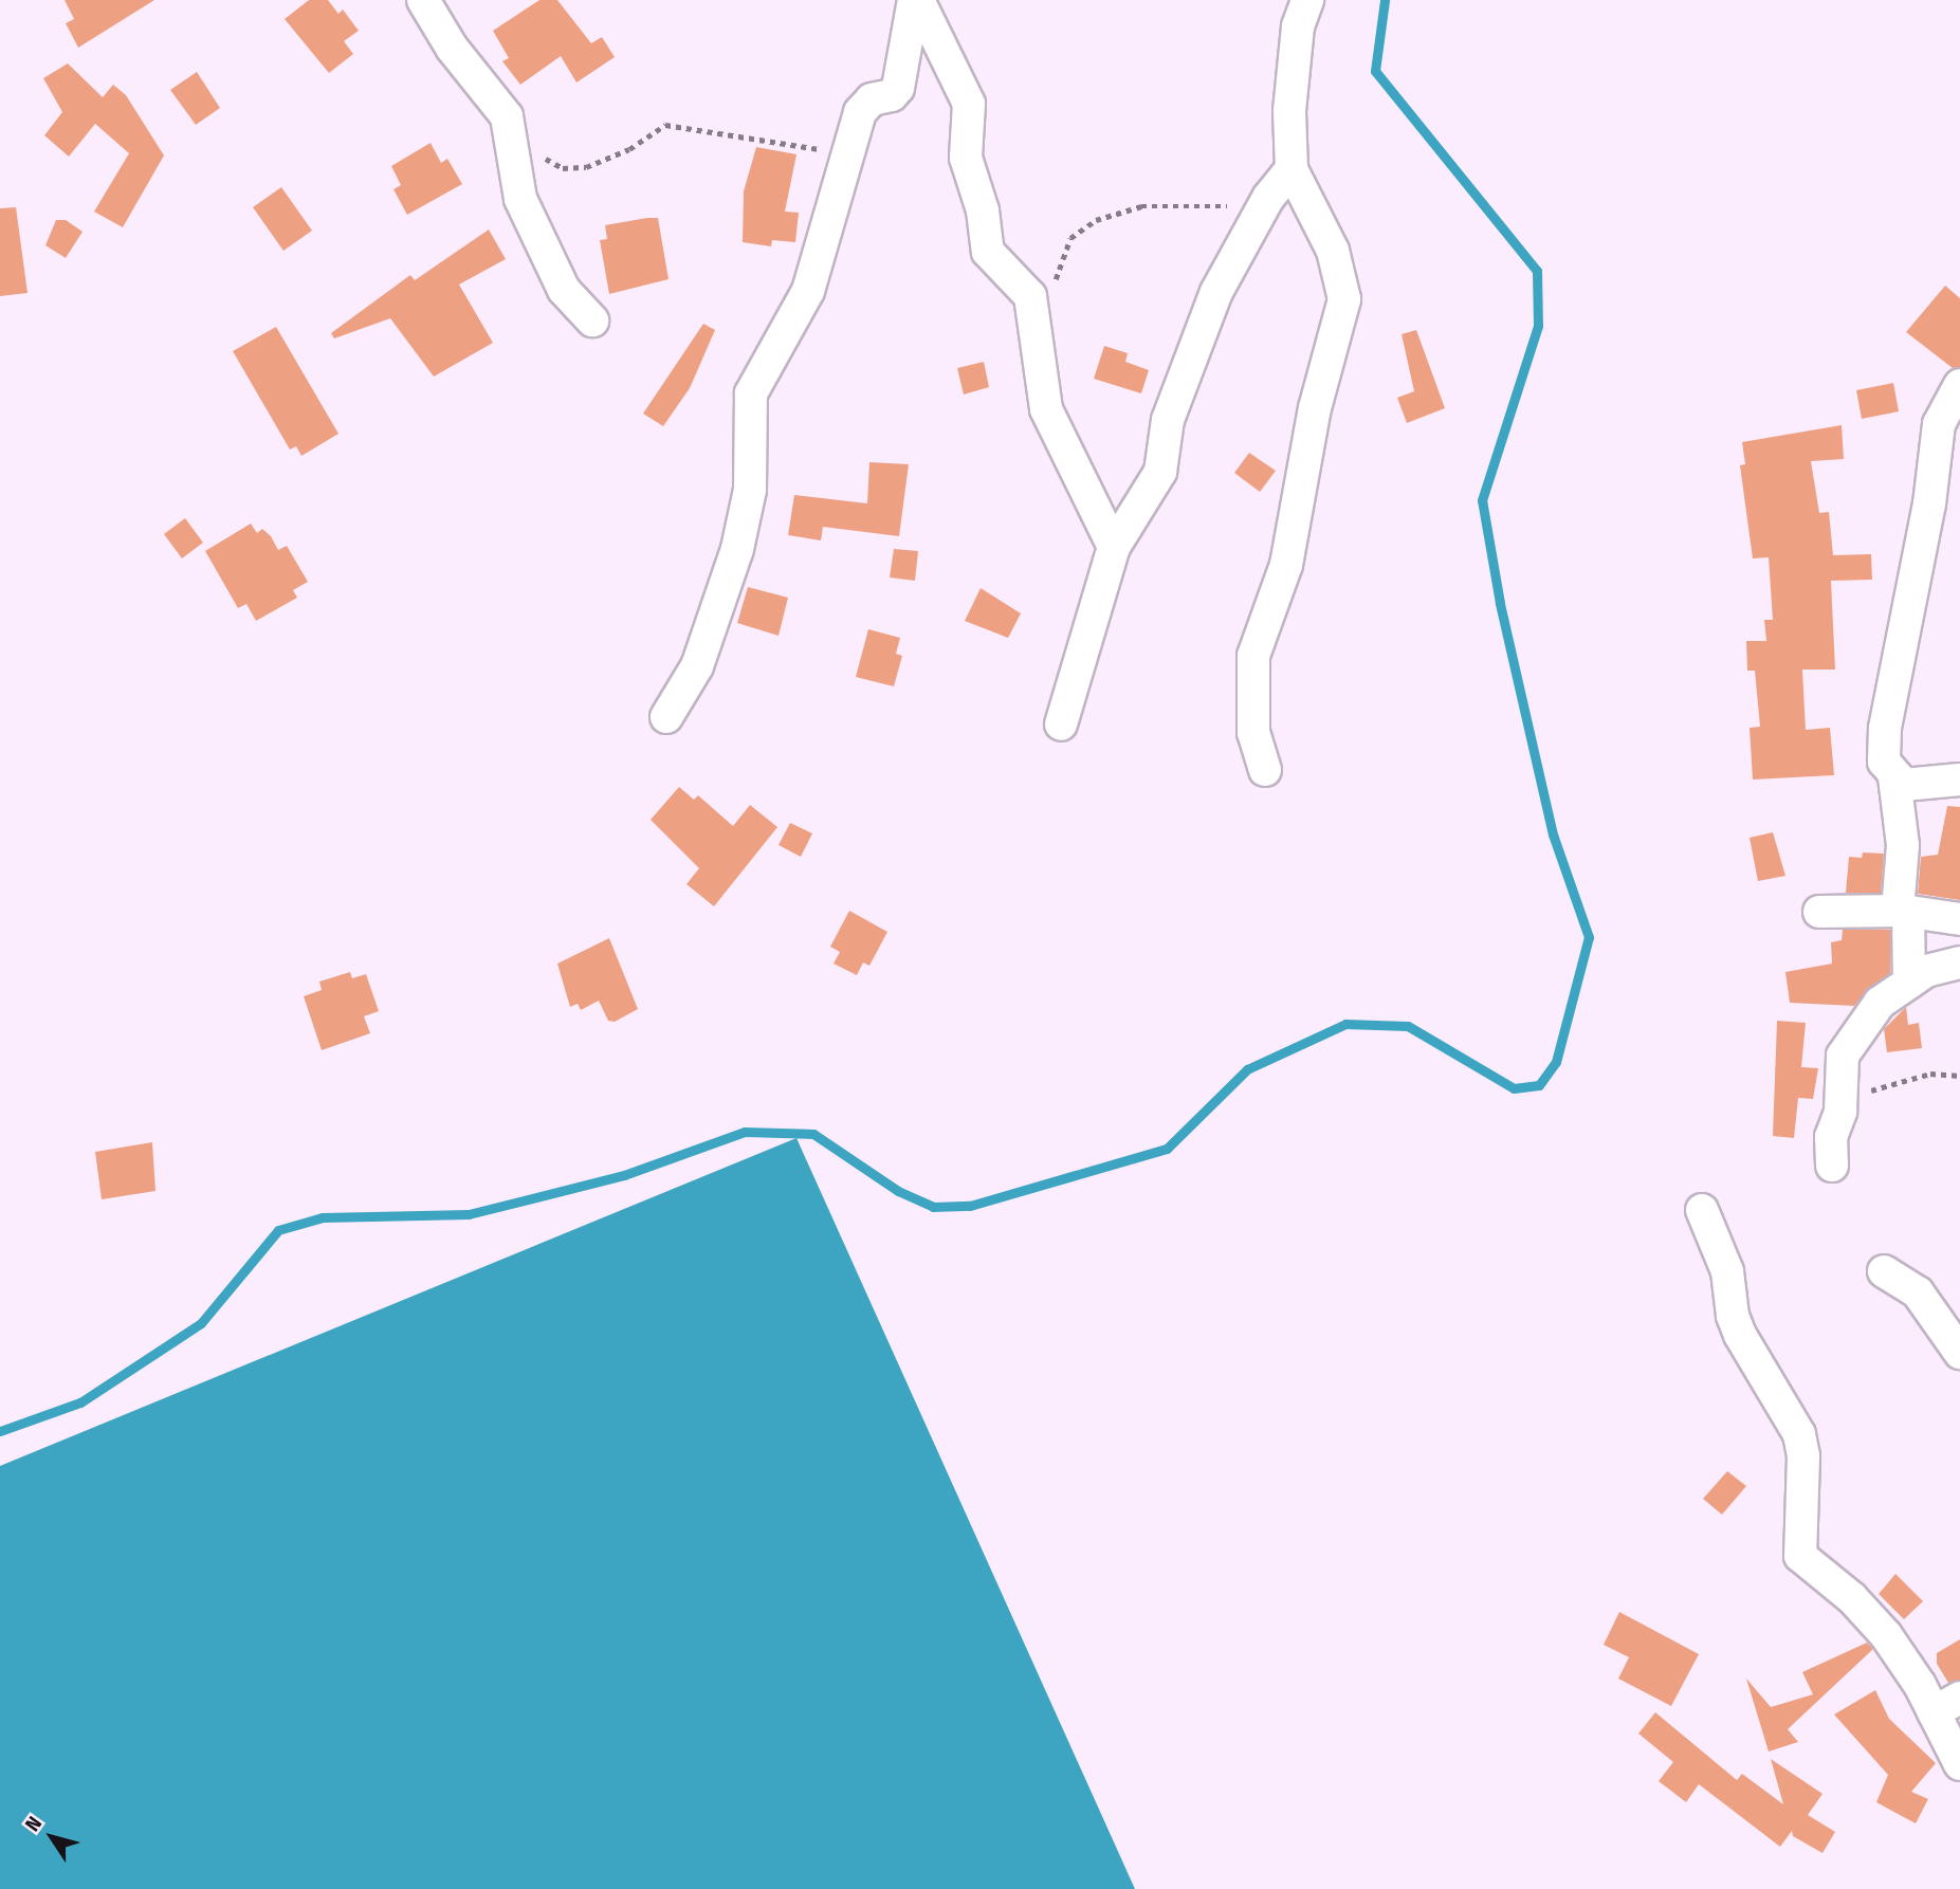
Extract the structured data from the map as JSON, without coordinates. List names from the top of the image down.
{
  "north": "top left"
}
